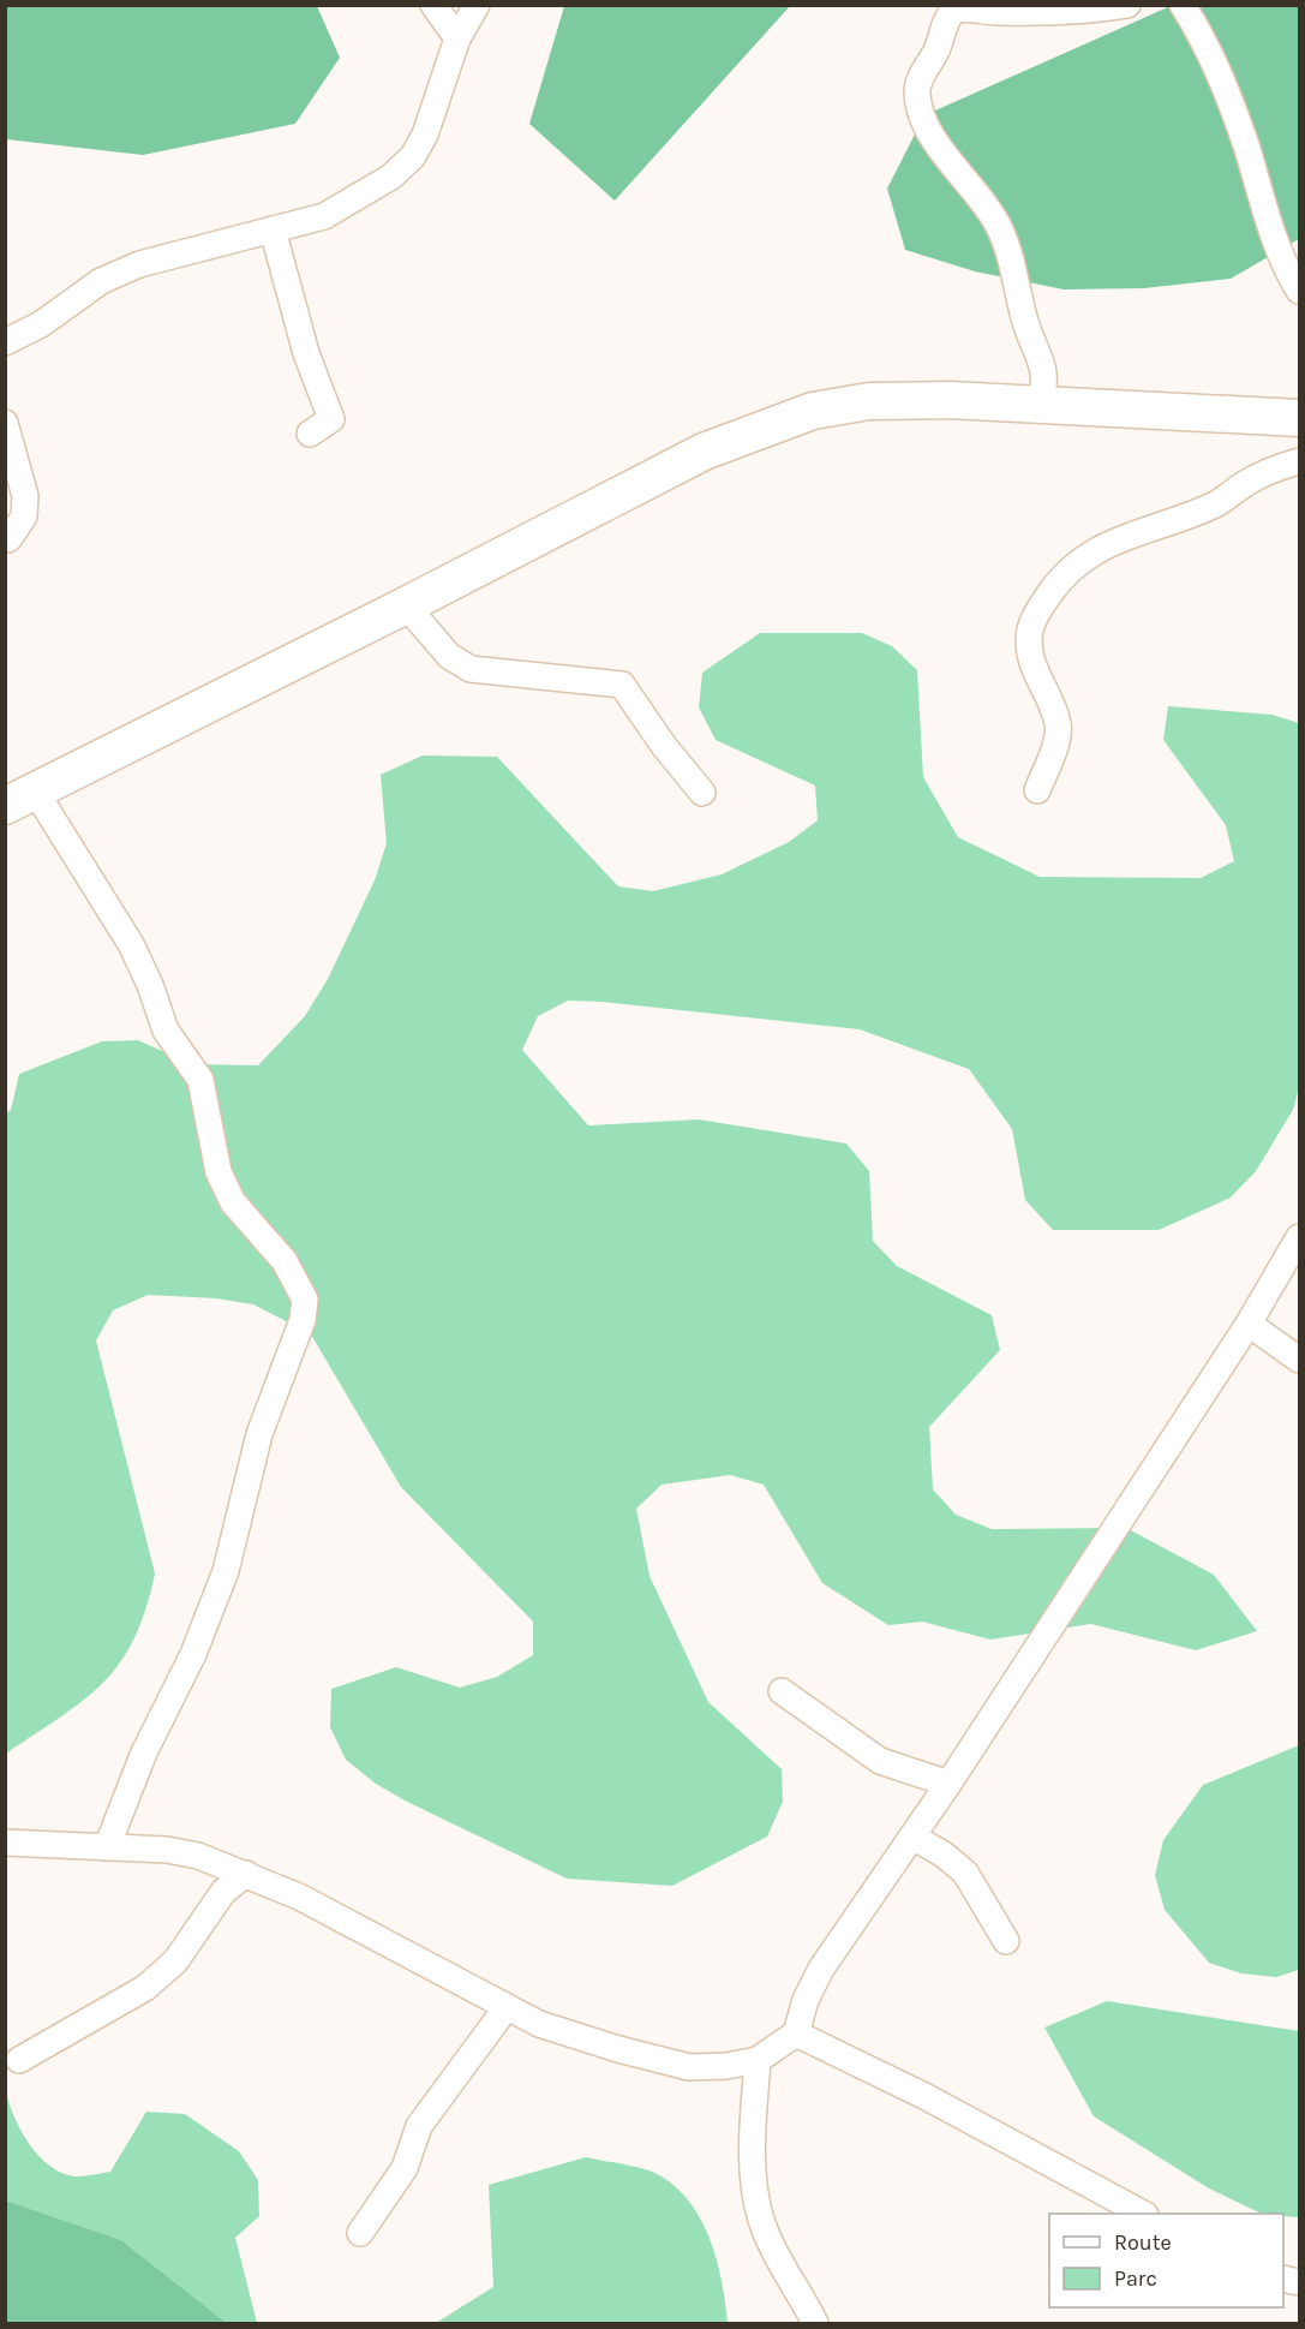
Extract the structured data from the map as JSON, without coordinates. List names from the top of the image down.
{
  "legend": ["Route", "Parc"]
}
